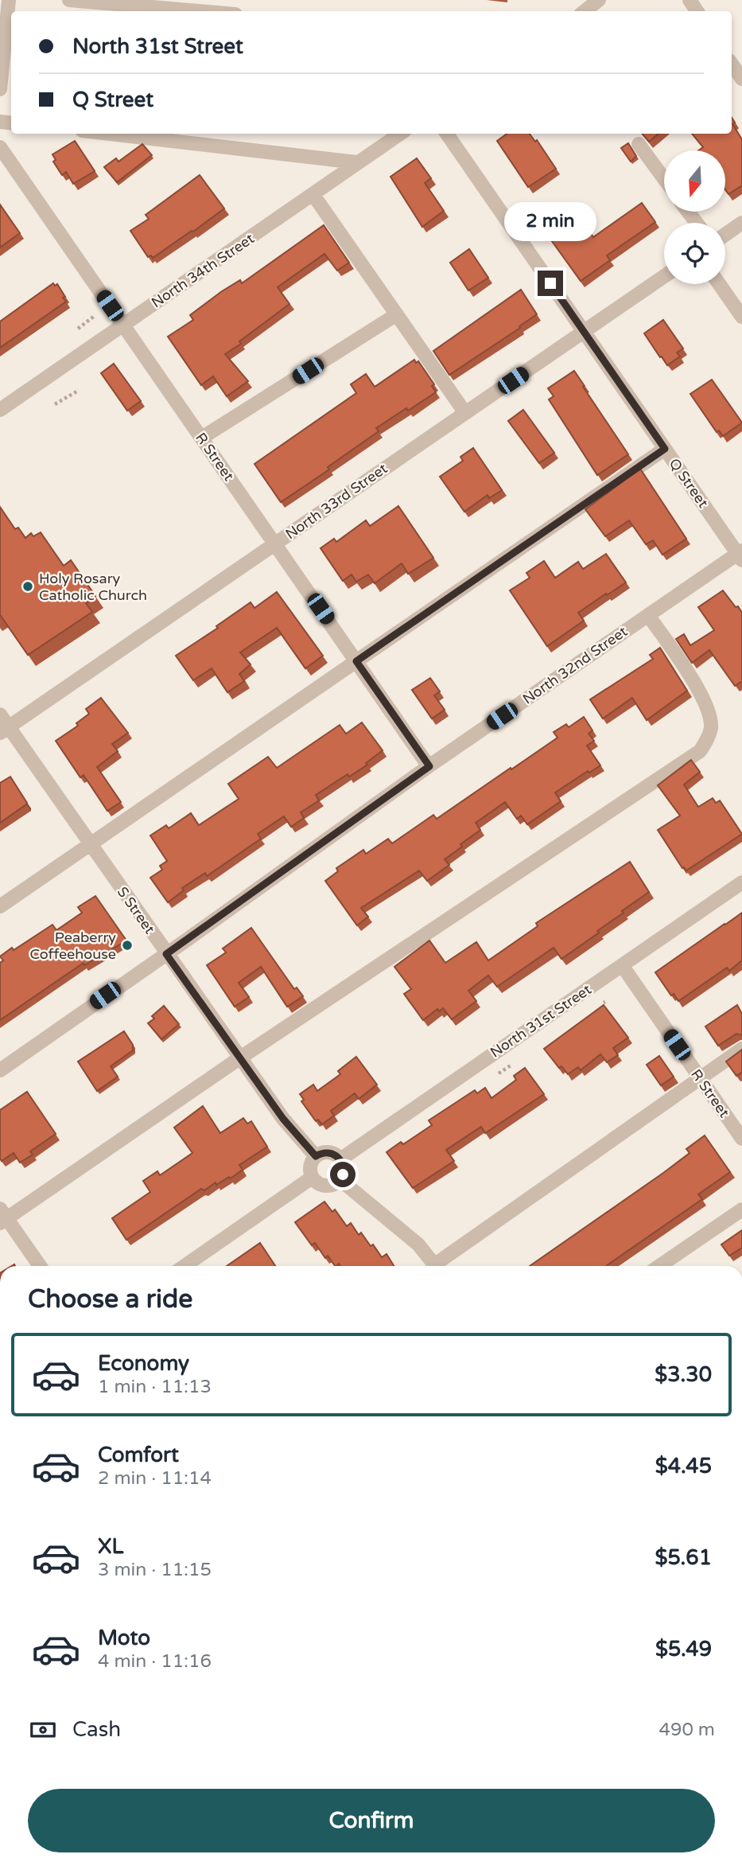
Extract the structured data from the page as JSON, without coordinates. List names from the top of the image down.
{
  "streets": {
    "street": [
      "North 34th Street",
      "R Street",
      "Q Street",
      "North 33rd Street",
      "North 32nd Street",
      "S Street",
      "North 31st Street"
    ]
  },
  "crossings": [
    ["North 34th Street", "R Street"],
    ["R Street", "North 33rd Street"],
    ["R Street", "North 32nd Street"],
    ["R Street", "North 31st Street"],
    ["Q Street", "North 33rd Street"],
    ["Q Street", "North 32nd Street"],
    ["North 33rd Street", "S Street"],
    ["North 32nd Street", "S Street"],
    ["S Street", "North 31st Street"]
  ],
  "places": ["Holy Rosary Catholic Church", "Peaberry Coffeehouse"],
  "north": "bottom",
  "page": {
    "banner": ["North 31st Street", "Q Street"],
    "bubble": "2 min",
    "heading": "Choose a ride",
    "list": [
      {
        "name": "Economy",
        "note": "1 min · 11:13",
        "value": "$3.30"
      },
      {
        "name": "Comfort",
        "note": "2 min · 11:14",
        "value": "$4.45"
      },
      {
        "name": "XL",
        "note": "3 min · 11:15",
        "value": "$5.61"
      },
      {
        "name": "Moto",
        "note": "4 min · 11:16",
        "value": "$5.49"
      }
    ],
    "pay": ["Cash", "490 m"],
    "buttons": "Confirm"
  }
}
